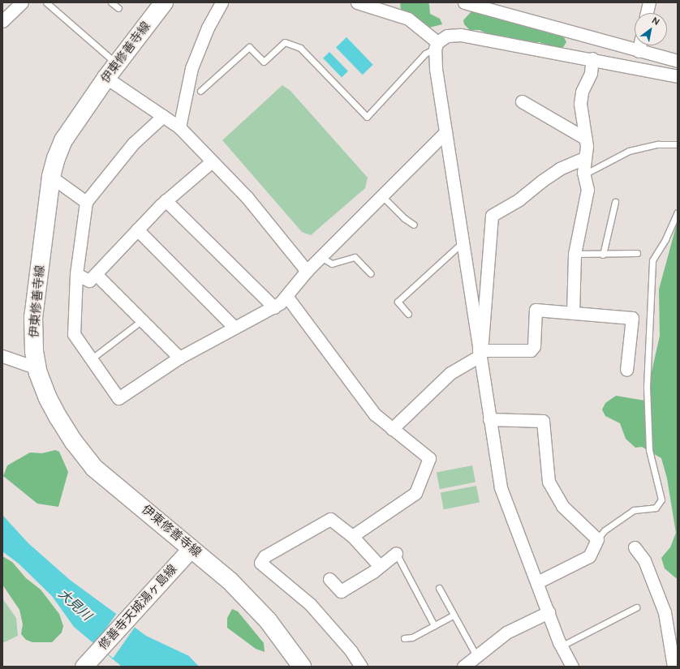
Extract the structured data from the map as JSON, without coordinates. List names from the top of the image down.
{
  "streets": {
    "main road": ["伊東修善寺線", "修善寺天城湯ヶ島線"]
  },
  "crossings": [
    ["伊東修善寺線", "修善寺天城湯ヶ島線"]
  ],
  "water": ["大見川"],
  "north": "top right"
}
